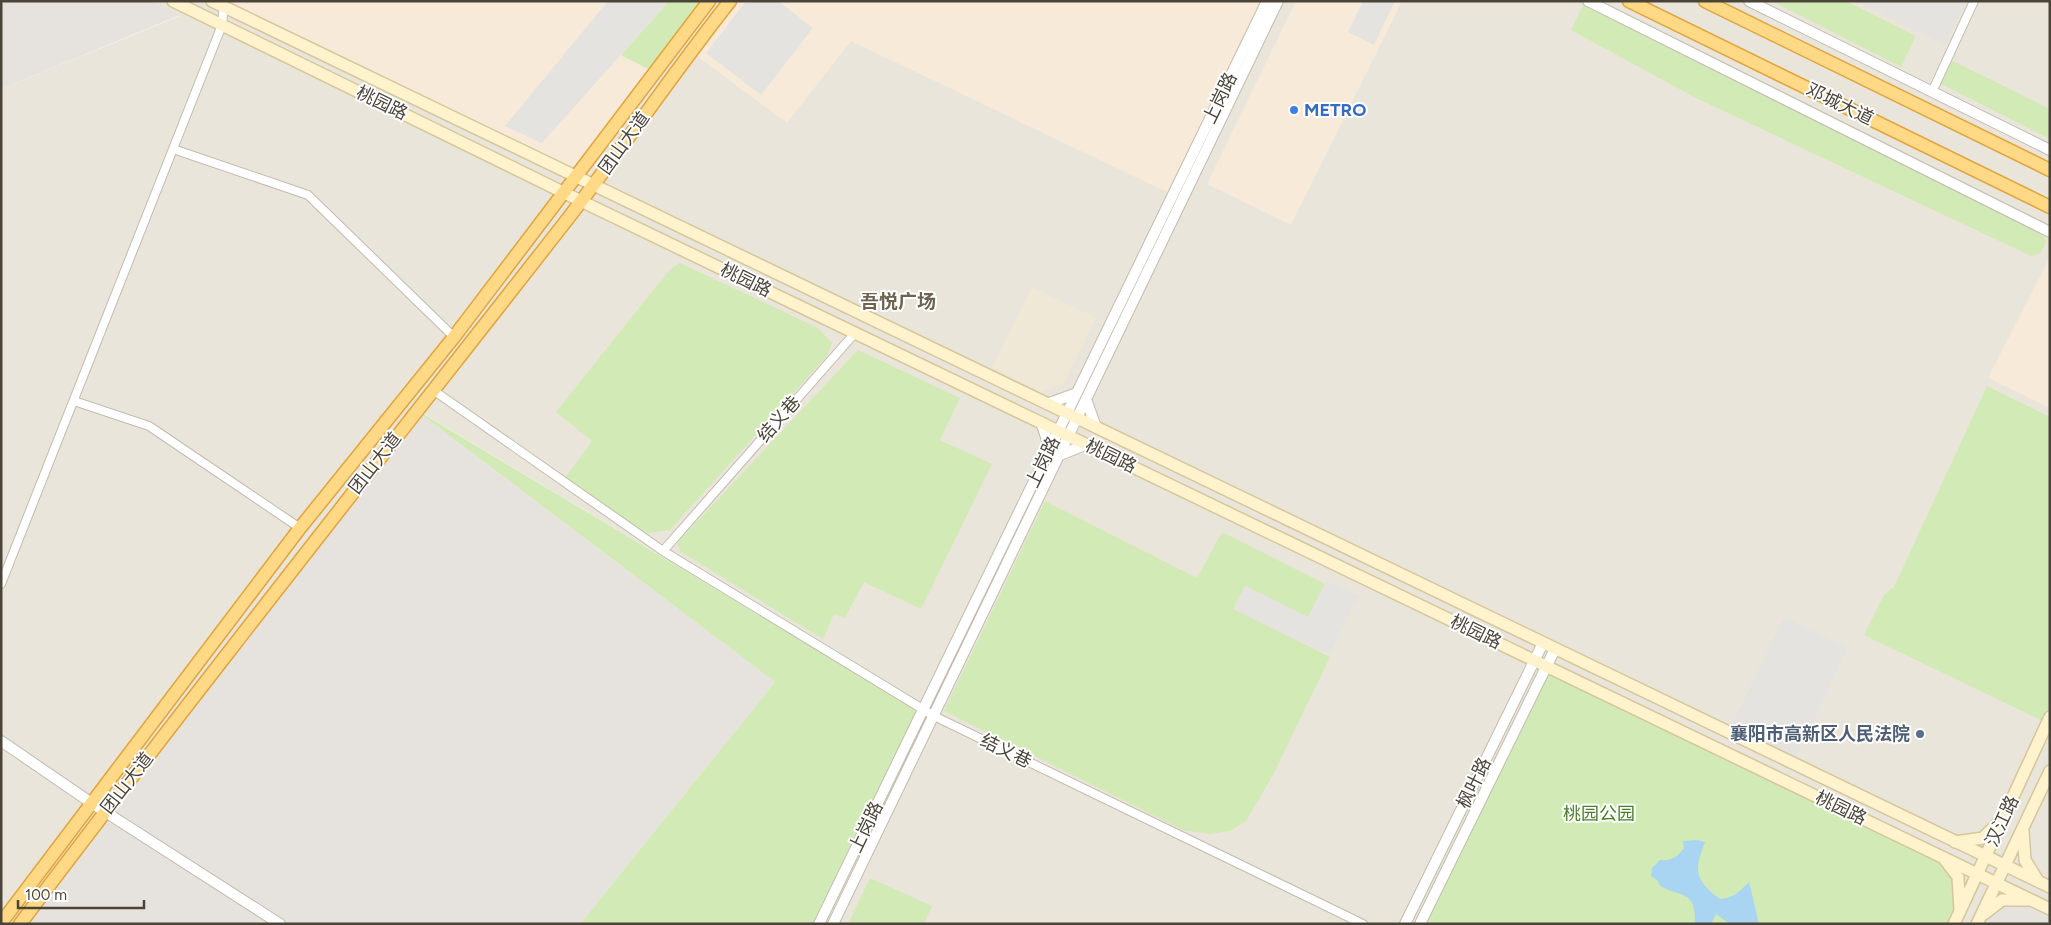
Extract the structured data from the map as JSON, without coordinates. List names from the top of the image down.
{
  "streets": {
    "highway": ["邓城大道", "团山大道"],
    "main road": ["桃园路", "汉江路"],
    "street": ["上岗路", "结义巷", "枫叶路"]
  },
  "crossings": [
    ["上岗路", "桃园路"],
    ["上岗路", "结义巷"],
    ["桃园路", "团山大道"],
    ["桃园路", "结义巷"],
    ["桃园路", "枫叶路"],
    ["桃园路", "汉江路"],
    ["团山大道", "结义巷"]
  ],
  "districts": ["吾悦广场"],
  "parks": ["桃园公园"],
  "places": ["METRO", "襄阳市高新区人民法院"],
  "scale_bar": "100 m"
}
